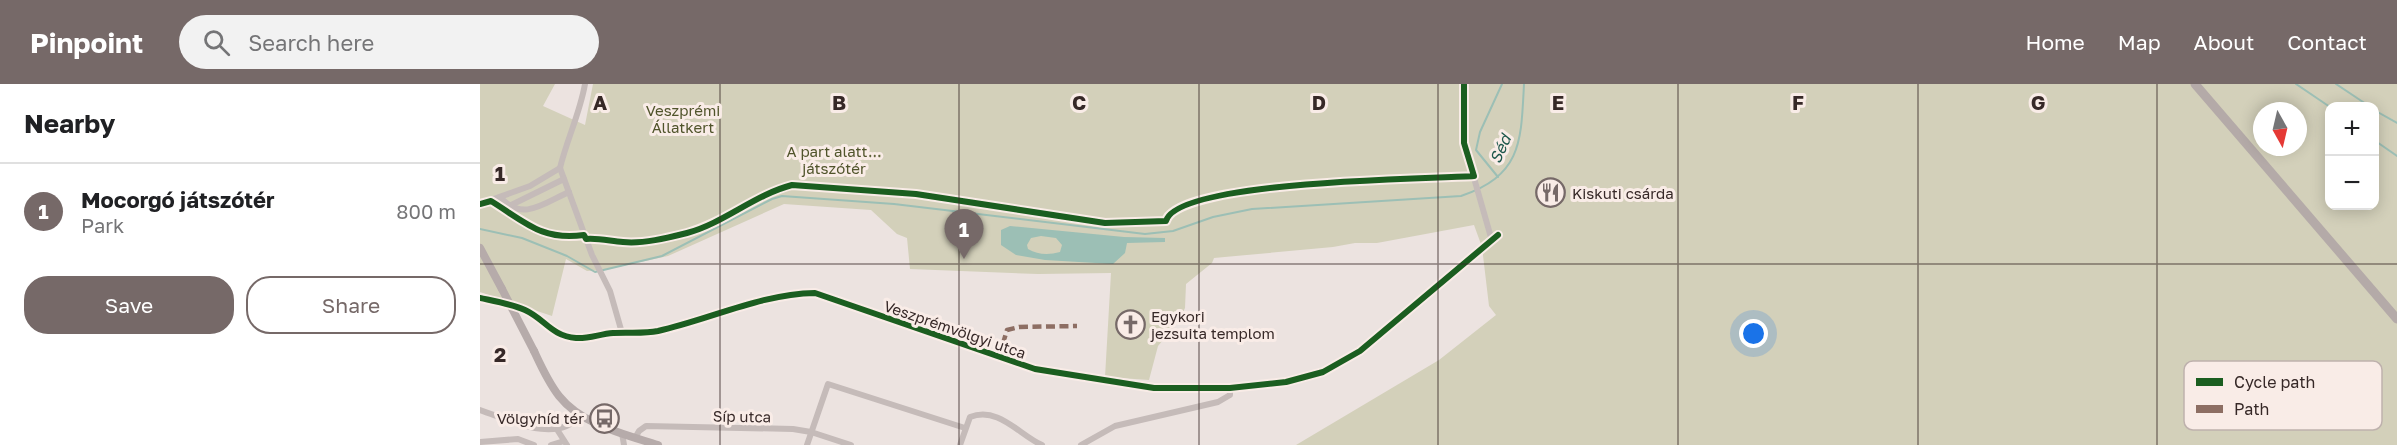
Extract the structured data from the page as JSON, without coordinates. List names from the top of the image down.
{
  "streets": {
    "street": ["Veszprémvölgyi utca", "Síp utca"]
  },
  "water": ["Séd"],
  "parks": ["Veszprémi Állatkert", "A part alatt... játszótér"],
  "places": {
    "restaurant": ["Kiskuti csárda"],
    "church": ["Egykori jezsuita templom"],
    "bus stop": ["Völgyhíd tér"]
  },
  "legend": ["Cycle path", "Path"],
  "north": "bottom",
  "page": {
    "header": "Pinpoint",
    "search": "Search here",
    "nav": [
      "Home",
      "Map",
      "About",
      "Contact"
    ],
    "heading": "Nearby",
    "map_buttons": ["+", "−"],
    "list": [
      {
        "mark": "1",
        "name": "Mocorgó játszótér",
        "note": "Park",
        "value": "800 m"
      }
    ],
    "pins": "1",
    "buttons": ["Save", "Share"]
  },
  "grid": {
    "columns": [
      "A",
      "B",
      "C",
      "D",
      "E",
      "F",
      "G"
    ],
    "rows": ["1", "2"]
  }
}
